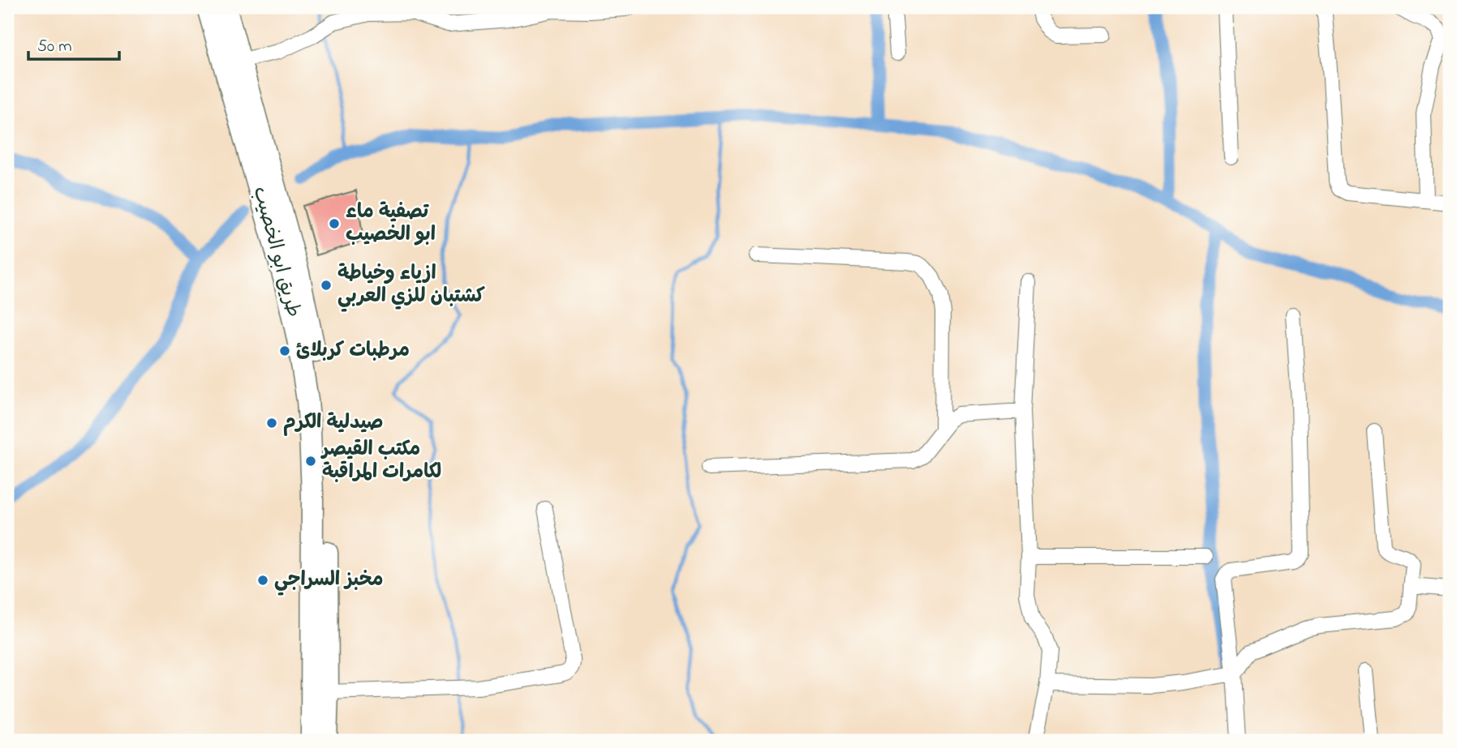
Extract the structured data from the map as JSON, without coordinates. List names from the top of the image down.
{
  "streets": {
    "main road": ["طريق ابو الخصيب"]
  },
  "places": [
    "تصفية ماء ابو الخصيب",
    "ازياء وخياطة كشتبان للزي العربي",
    "مرطبات كربلائ",
    "صيدلية الكرم",
    "مكتب القيصر لكامرات المراقبة",
    "مخبز السراجي"
  ],
  "scale_bar": "50 m"
}
